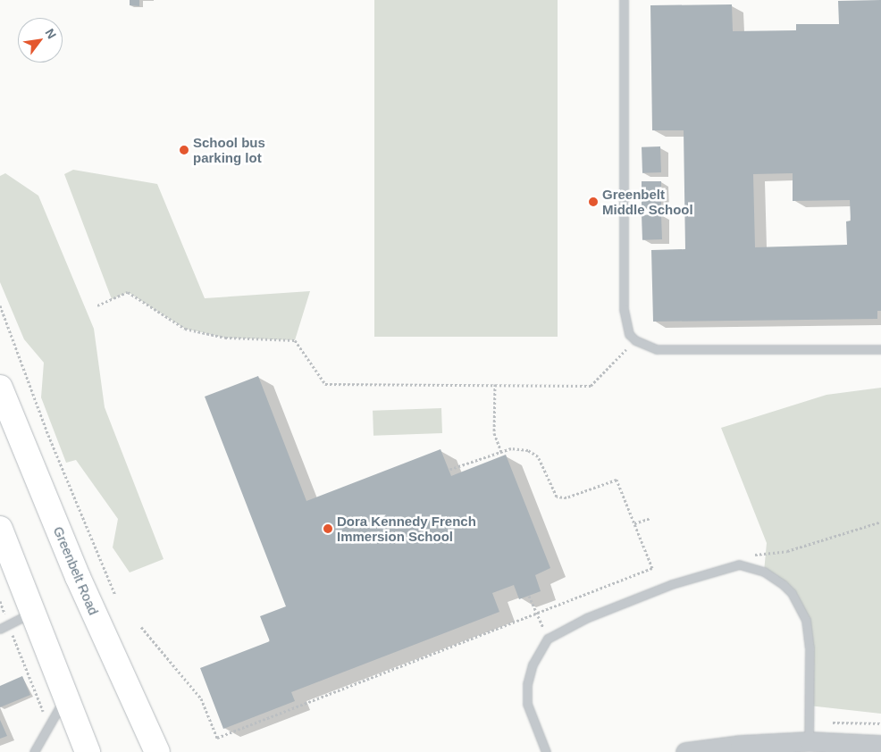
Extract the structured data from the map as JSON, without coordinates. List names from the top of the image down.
{
  "streets": {
    "main road": ["Greenbelt Road"]
  },
  "places": ["School bus parking lot", "Greenbelt Middle School", "Dora Kennedy French Immersion School"],
  "north": "top right"
}
